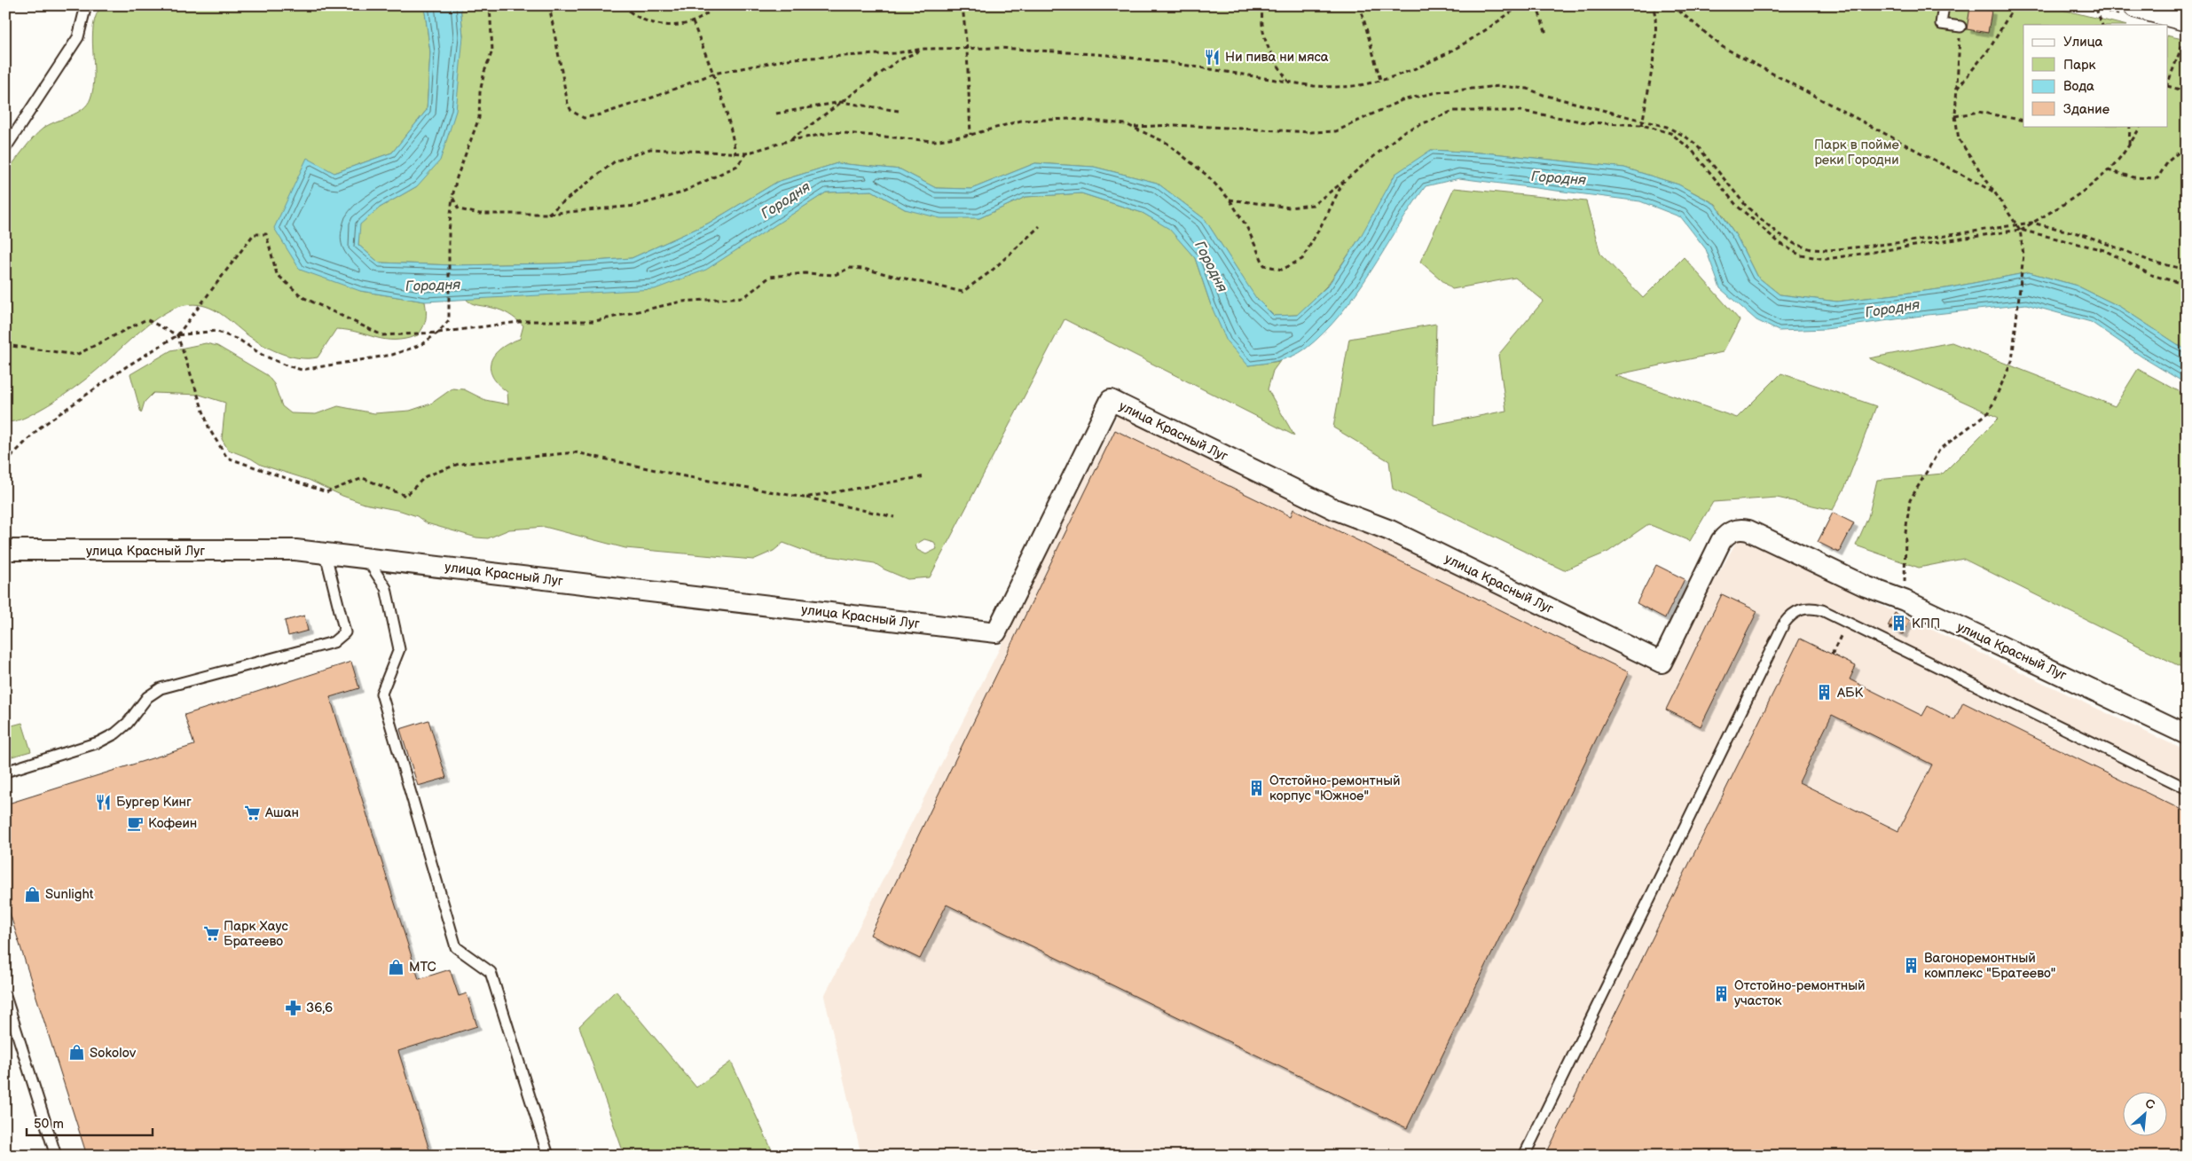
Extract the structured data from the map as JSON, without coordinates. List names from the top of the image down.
{
  "streets": {
    "street": ["улица Красный Луг"]
  },
  "water": ["Городня"],
  "parks": ["Парк в пойме реки Городни"],
  "places": {
    "restaurant": ["Ни пива ни мяса", "Бургер Кинг"],
    "building": [
      "КПП",
      "АБК",
      "Отстойно-ремонтный корпус \"Южное\"",
      "Вагоноремонтный комплекс \"Братеево\"",
      "Отстойно-ремонтный участок"
    ],
    "supermarket": ["Ашан", "Парк Хаус Братеево"],
    "cafe": ["Кофеин"],
    "shop": ["Sunlight", "МТС", "Sokolov"],
    "pharmacy": ["36,6"]
  },
  "legend": [
    "Улица",
    "Парк",
    "Вода",
    "Здание"
  ],
  "scale_bar": "50 m",
  "north": "top right"
}
